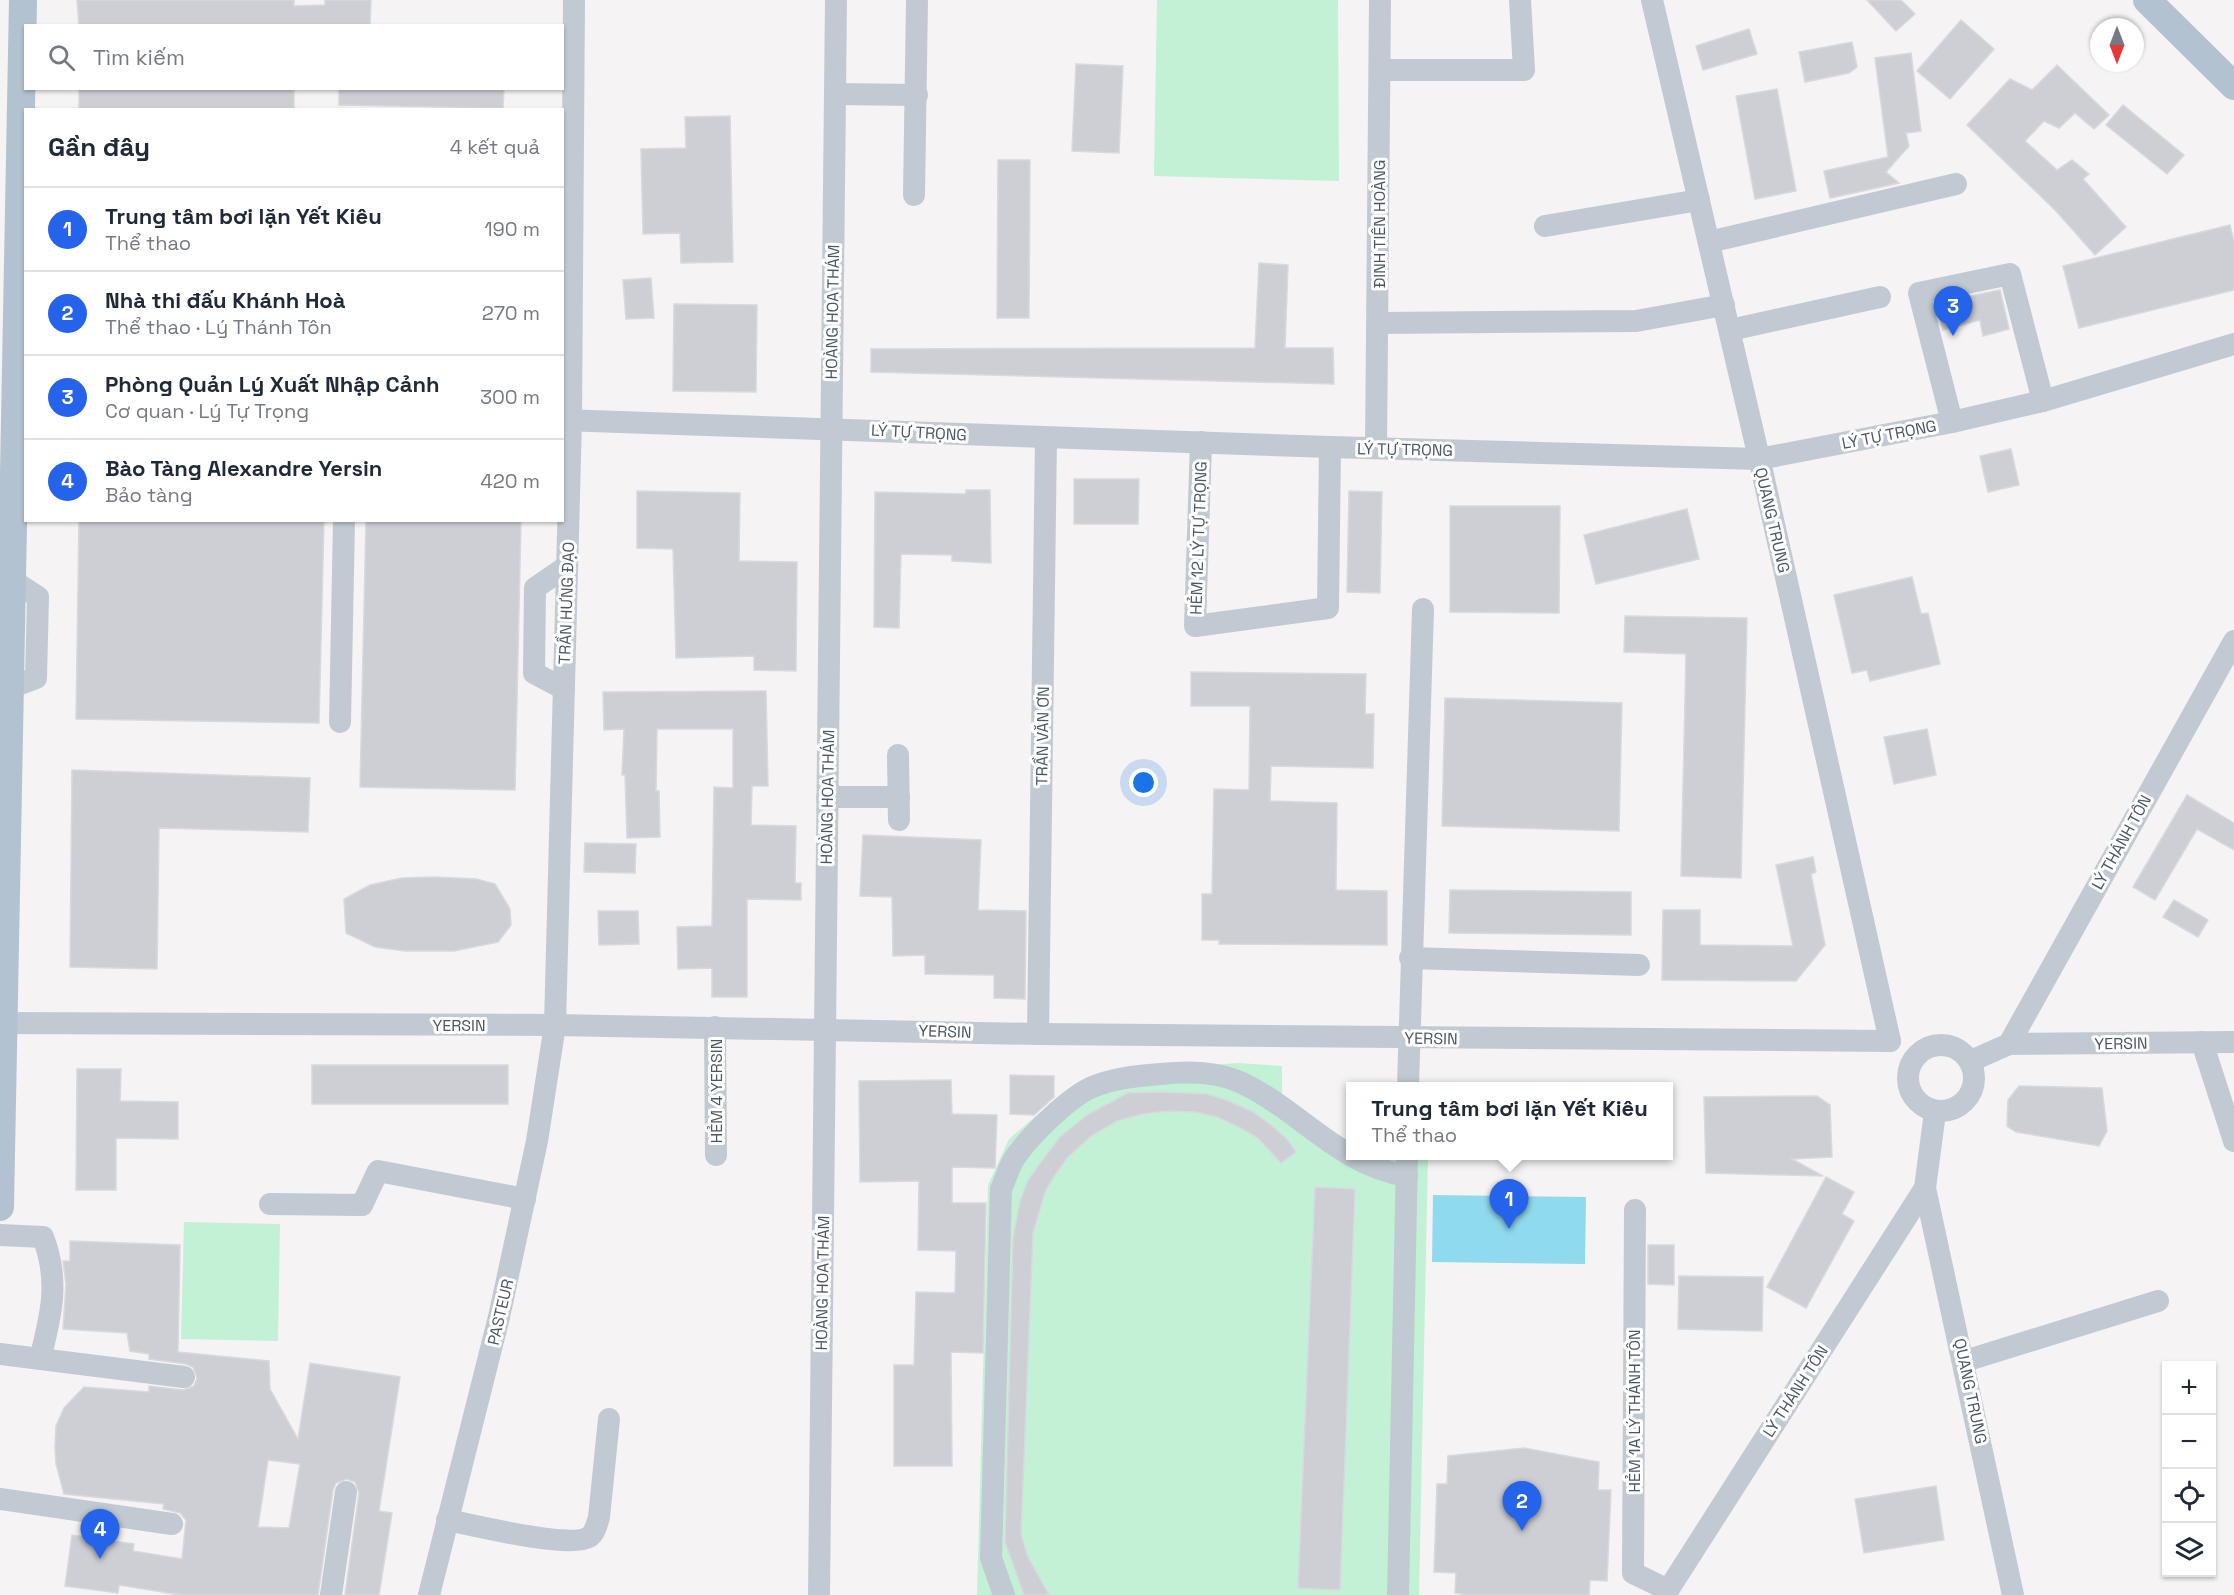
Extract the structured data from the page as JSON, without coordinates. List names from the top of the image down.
{
  "streets": {
    "street": [
      "ĐINH TIÊN HOÀNG",
      "HOÀNG HOA THÁM",
      "LÝ TỰ TRỌNG",
      "QUANG TRUNG",
      "HẺM 12 LÝ TỰ TRỌNG",
      "TRẦN HƯNG ĐẠO",
      "TRẦN VĂN ƠN",
      "LÝ THÁNH TÔN",
      "YERSIN",
      "HẺM 4 YERSIN",
      "PASTEUR",
      "HẺM 1A LÝ THÁNH TÔN"
    ]
  },
  "crossings": [
    ["ĐINH TIÊN HOÀNG", "LÝ TỰ TRỌNG"],
    ["HOÀNG HOA THÁM", "LÝ TỰ TRỌNG"],
    ["HOÀNG HOA THÁM", "YERSIN"],
    ["LÝ TỰ TRỌNG", "QUANG TRUNG"],
    ["LÝ TỰ TRỌNG", "HẺM 12 LÝ TỰ TRỌNG"],
    ["LÝ TỰ TRỌNG", "TRẦN HƯNG ĐẠO"],
    ["LÝ TỰ TRỌNG", "TRẦN VĂN ƠN"],
    ["QUANG TRUNG", "LÝ THÁNH TÔN"],
    ["QUANG TRUNG", "YERSIN"],
    ["TRẦN HƯNG ĐẠO", "YERSIN"],
    ["TRẦN HƯNG ĐẠO", "PASTEUR"],
    ["TRẦN VĂN ƠN", "YERSIN"],
    ["LÝ THÁNH TÔN", "YERSIN"],
    ["LÝ THÁNH TÔN", "HẺM 1A LÝ THÁNH TÔN"],
    ["YERSIN", "HẺM 4 YERSIN"],
    ["YERSIN", "PASTEUR"]
  ],
  "north": "bottom",
  "page": {
    "search": "Tìm kiếm",
    "heading": ["Gần đây", "4 kết quả"],
    "list": [
      {
        "mark": "1",
        "name": "Trung tâm bơi lặn Yết Kiêu",
        "note": "Thể thao",
        "value": "190 m"
      },
      {
        "mark": "2",
        "name": "Nhà thi đấu Khánh Hoà",
        "note": "Thể thao · Lý Thánh Tôn",
        "value": "270 m"
      },
      {
        "mark": "3",
        "name": "Phòng Quản Lý Xuất Nhập Cảnh",
        "note": "Cơ quan · Lý Tự Trọng",
        "value": "300 m"
      },
      {
        "mark": "4",
        "name": "Bào Tàng Alexandre Yersin",
        "note": "Bảo tàng",
        "value": "420 m"
      }
    ],
    "pins": [
      "3",
      "1",
      "2",
      "4"
    ],
    "popup": ["Trung tâm bơi lặn Yết Kiêu", "Thể thao"],
    "map_buttons": ["+", "−"]
  }
}
